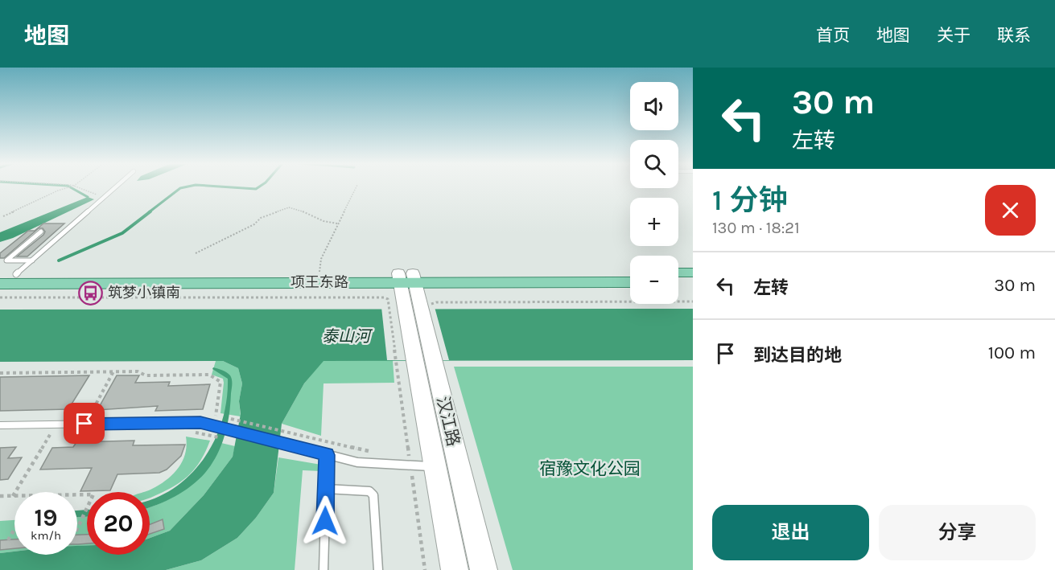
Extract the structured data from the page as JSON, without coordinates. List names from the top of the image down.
{
  "streets": {
    "main road": ["项王东路"],
    "street": ["汉江路"]
  },
  "crossings": [
    ["项王东路", "汉江路"]
  ],
  "water": ["泰山河"],
  "parks": ["宿豫文化公园"],
  "places": {
    "bus stop": ["筑梦小镇南"]
  },
  "page": {
    "header": "地图",
    "nav": [
      "首页",
      "地图",
      "关于",
      "联系"
    ],
    "turn": ["30 m", "左转"],
    "map_buttons": ["+", "−"],
    "heading": ["1 分钟", "130 m · 18:21"],
    "list": [
      {
        "name": "左转",
        "value": "30 m"
      },
      {
        "name": "到达目的地",
        "value": "100 m"
      }
    ],
    "speed": "19 km/h",
    "limit": "20",
    "buttons": ["退出", "分享"]
  }
}
